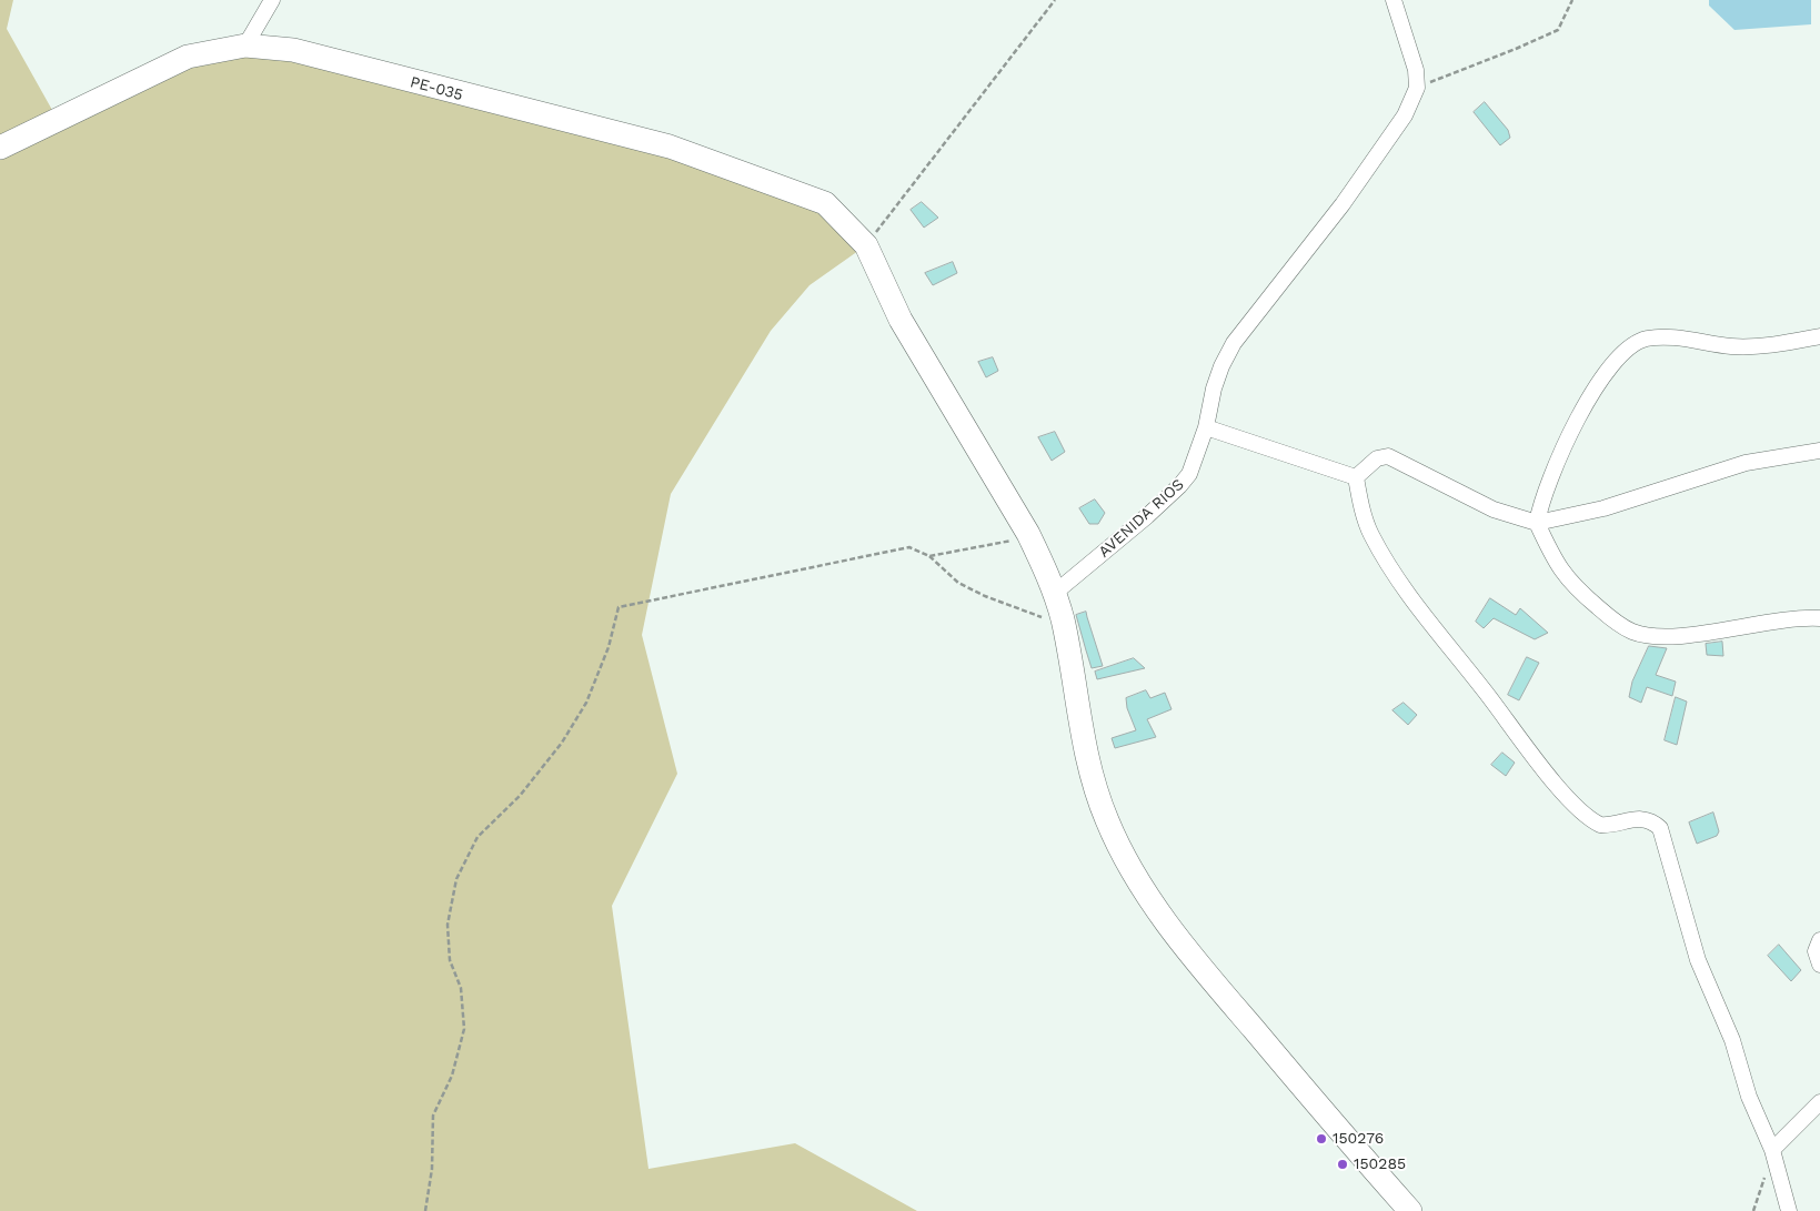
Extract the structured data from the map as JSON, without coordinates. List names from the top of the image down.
{
  "streets": {
    "main road": ["PE-035"],
    "street": ["AVENIDA RIOS"]
  },
  "crossings": [
    ["PE-035", "AVENIDA RIOS"]
  ],
  "places": ["150276", "150285"]
}
